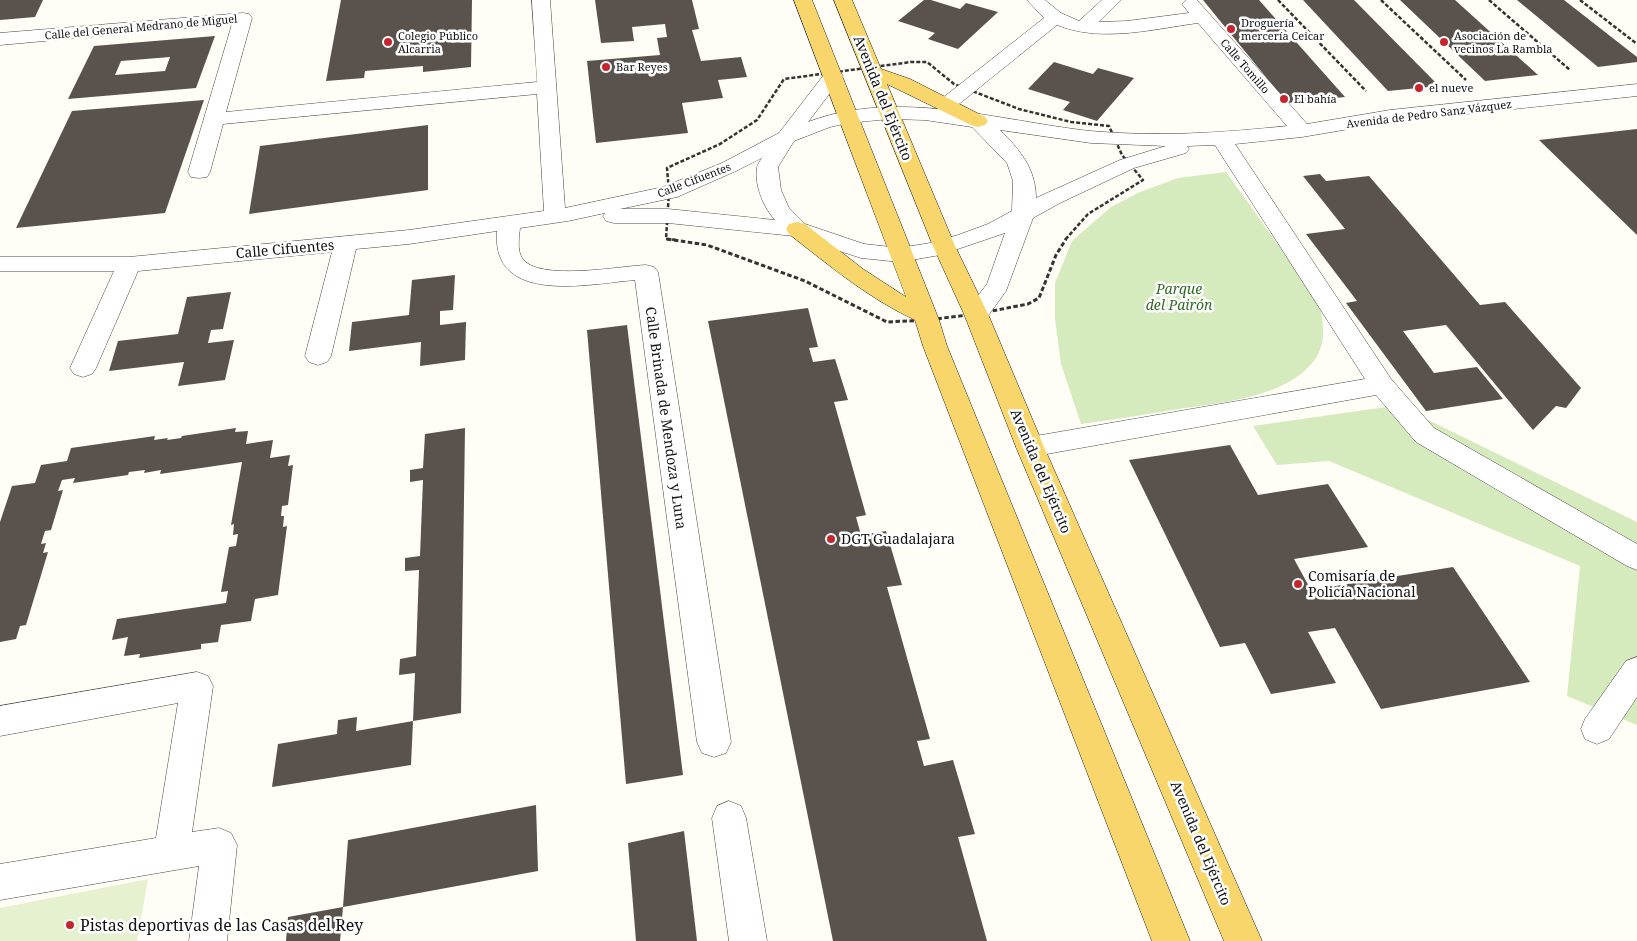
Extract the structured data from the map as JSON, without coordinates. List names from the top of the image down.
{
  "streets": {
    "main road": ["Avenida del Ejército"],
    "street": [
      "Calle del General Medrano de Miguel",
      "Calle Tomillo",
      "Avenida de Pedro Sanz Vázquez",
      "Calle Cifuentes",
      "Calle Brinada de Mendoza y Luna"
    ]
  },
  "crossings": [
    ["Calle Tomillo", "Avenida de Pedro Sanz Vázquez"],
    ["Avenida del Ejército", "Avenida de Pedro Sanz Vázquez"],
    ["Avenida del Ejército", "Calle Cifuentes"],
    ["Avenida de Pedro Sanz Vázquez", "Calle Cifuentes"],
    ["Calle Cifuentes", "Calle Brinada de Mendoza y Luna"]
  ],
  "parks": ["Parque del Pairón"],
  "places": [
    "Droguería mercería Ceicar",
    "Colegio Público Alcarria",
    "Asociación de vecinos La Rambla",
    "Bar Reyes",
    "el nueve",
    "El bahía",
    "DGT Guadalajara",
    "Comisaría de Policía Nacional",
    "Pistas deportivas de las Casas del Rey"
  ]
}
